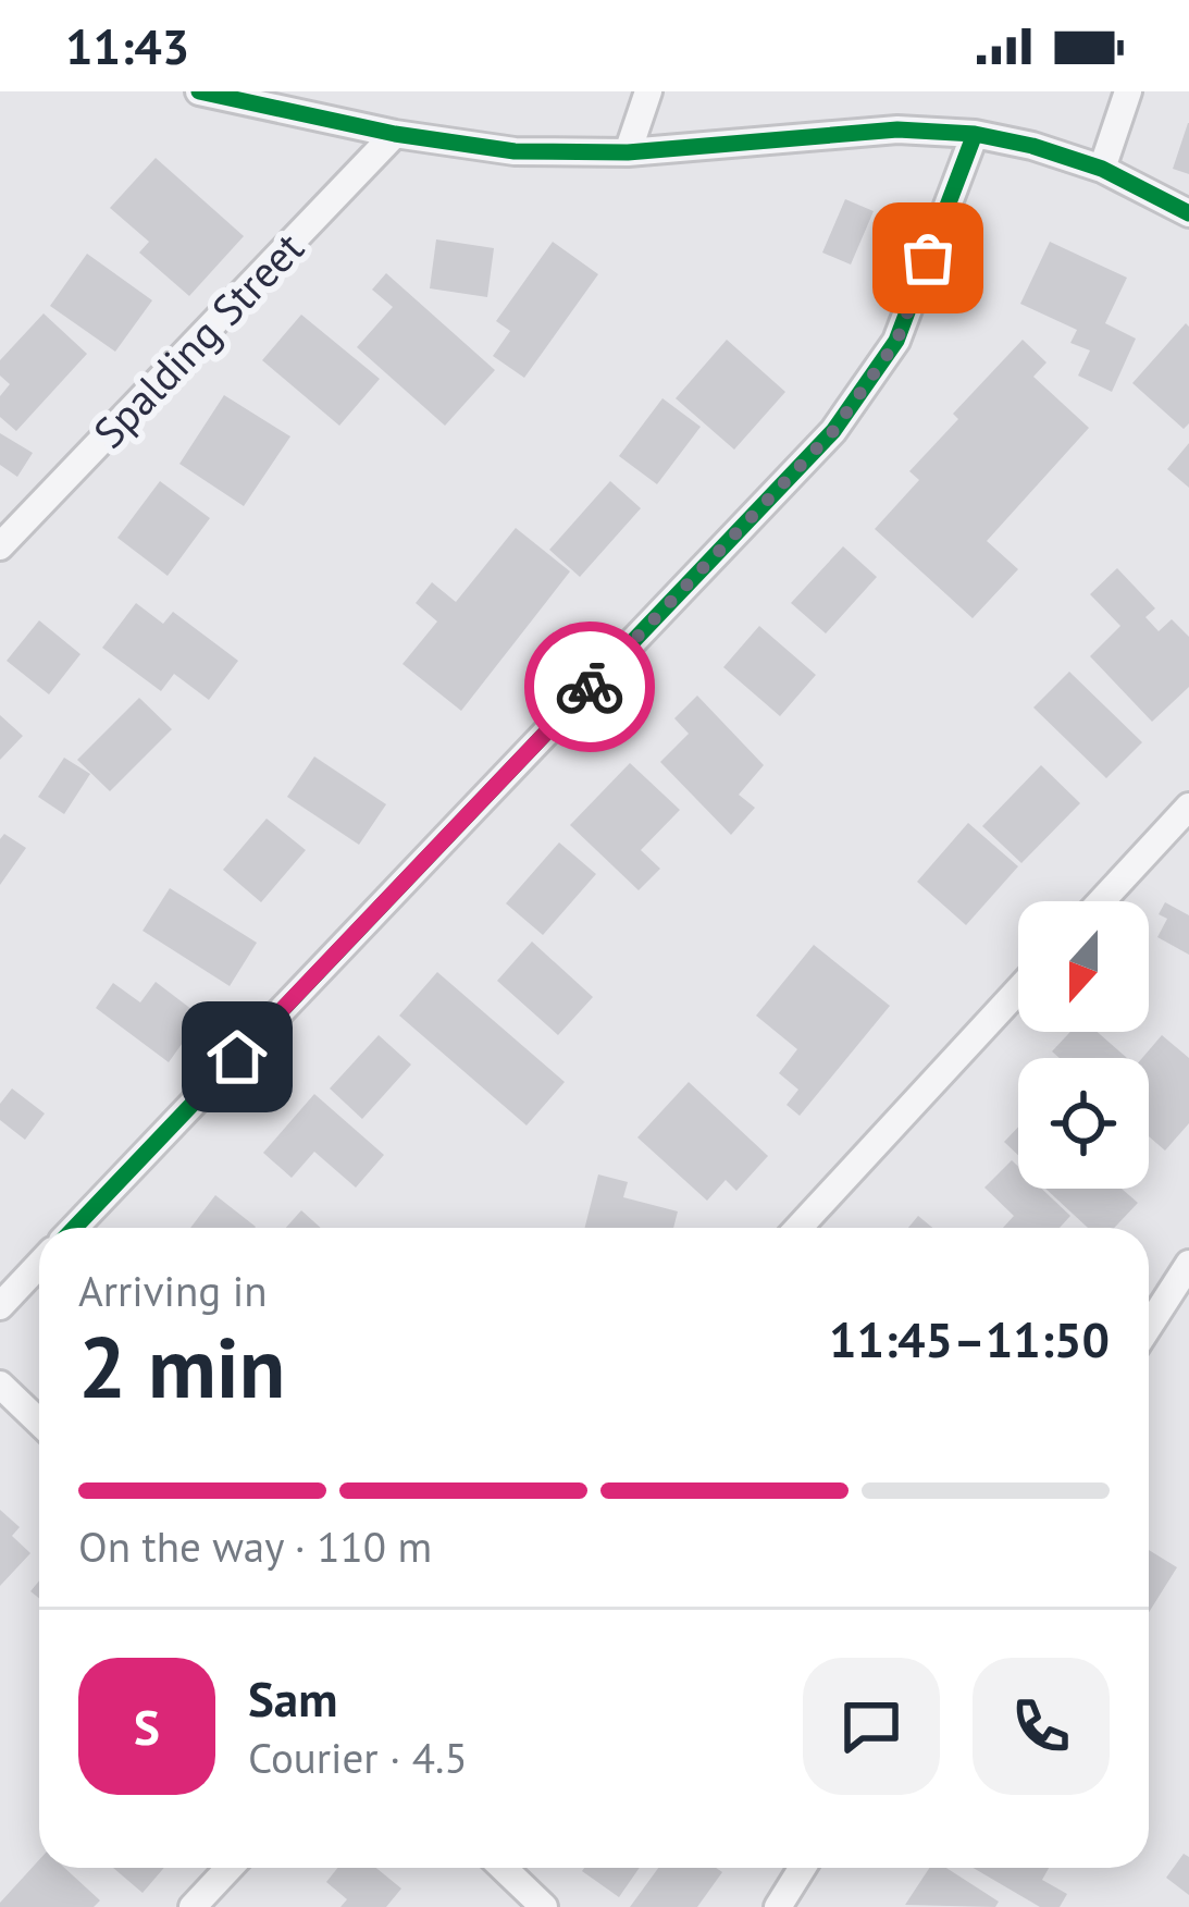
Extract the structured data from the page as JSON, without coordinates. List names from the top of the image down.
{
  "streets": {
    "street": ["Spalding Street"]
  },
  "north": "bottom",
  "page": {
    "status": "11:43",
    "heading": ["2 min", "Arriving in", "11:45–11:50"],
    "panel": ["Sam", "Courier · 4.5"],
    "bar": "On the way · 110 m",
    "round": "S"
  }
}
